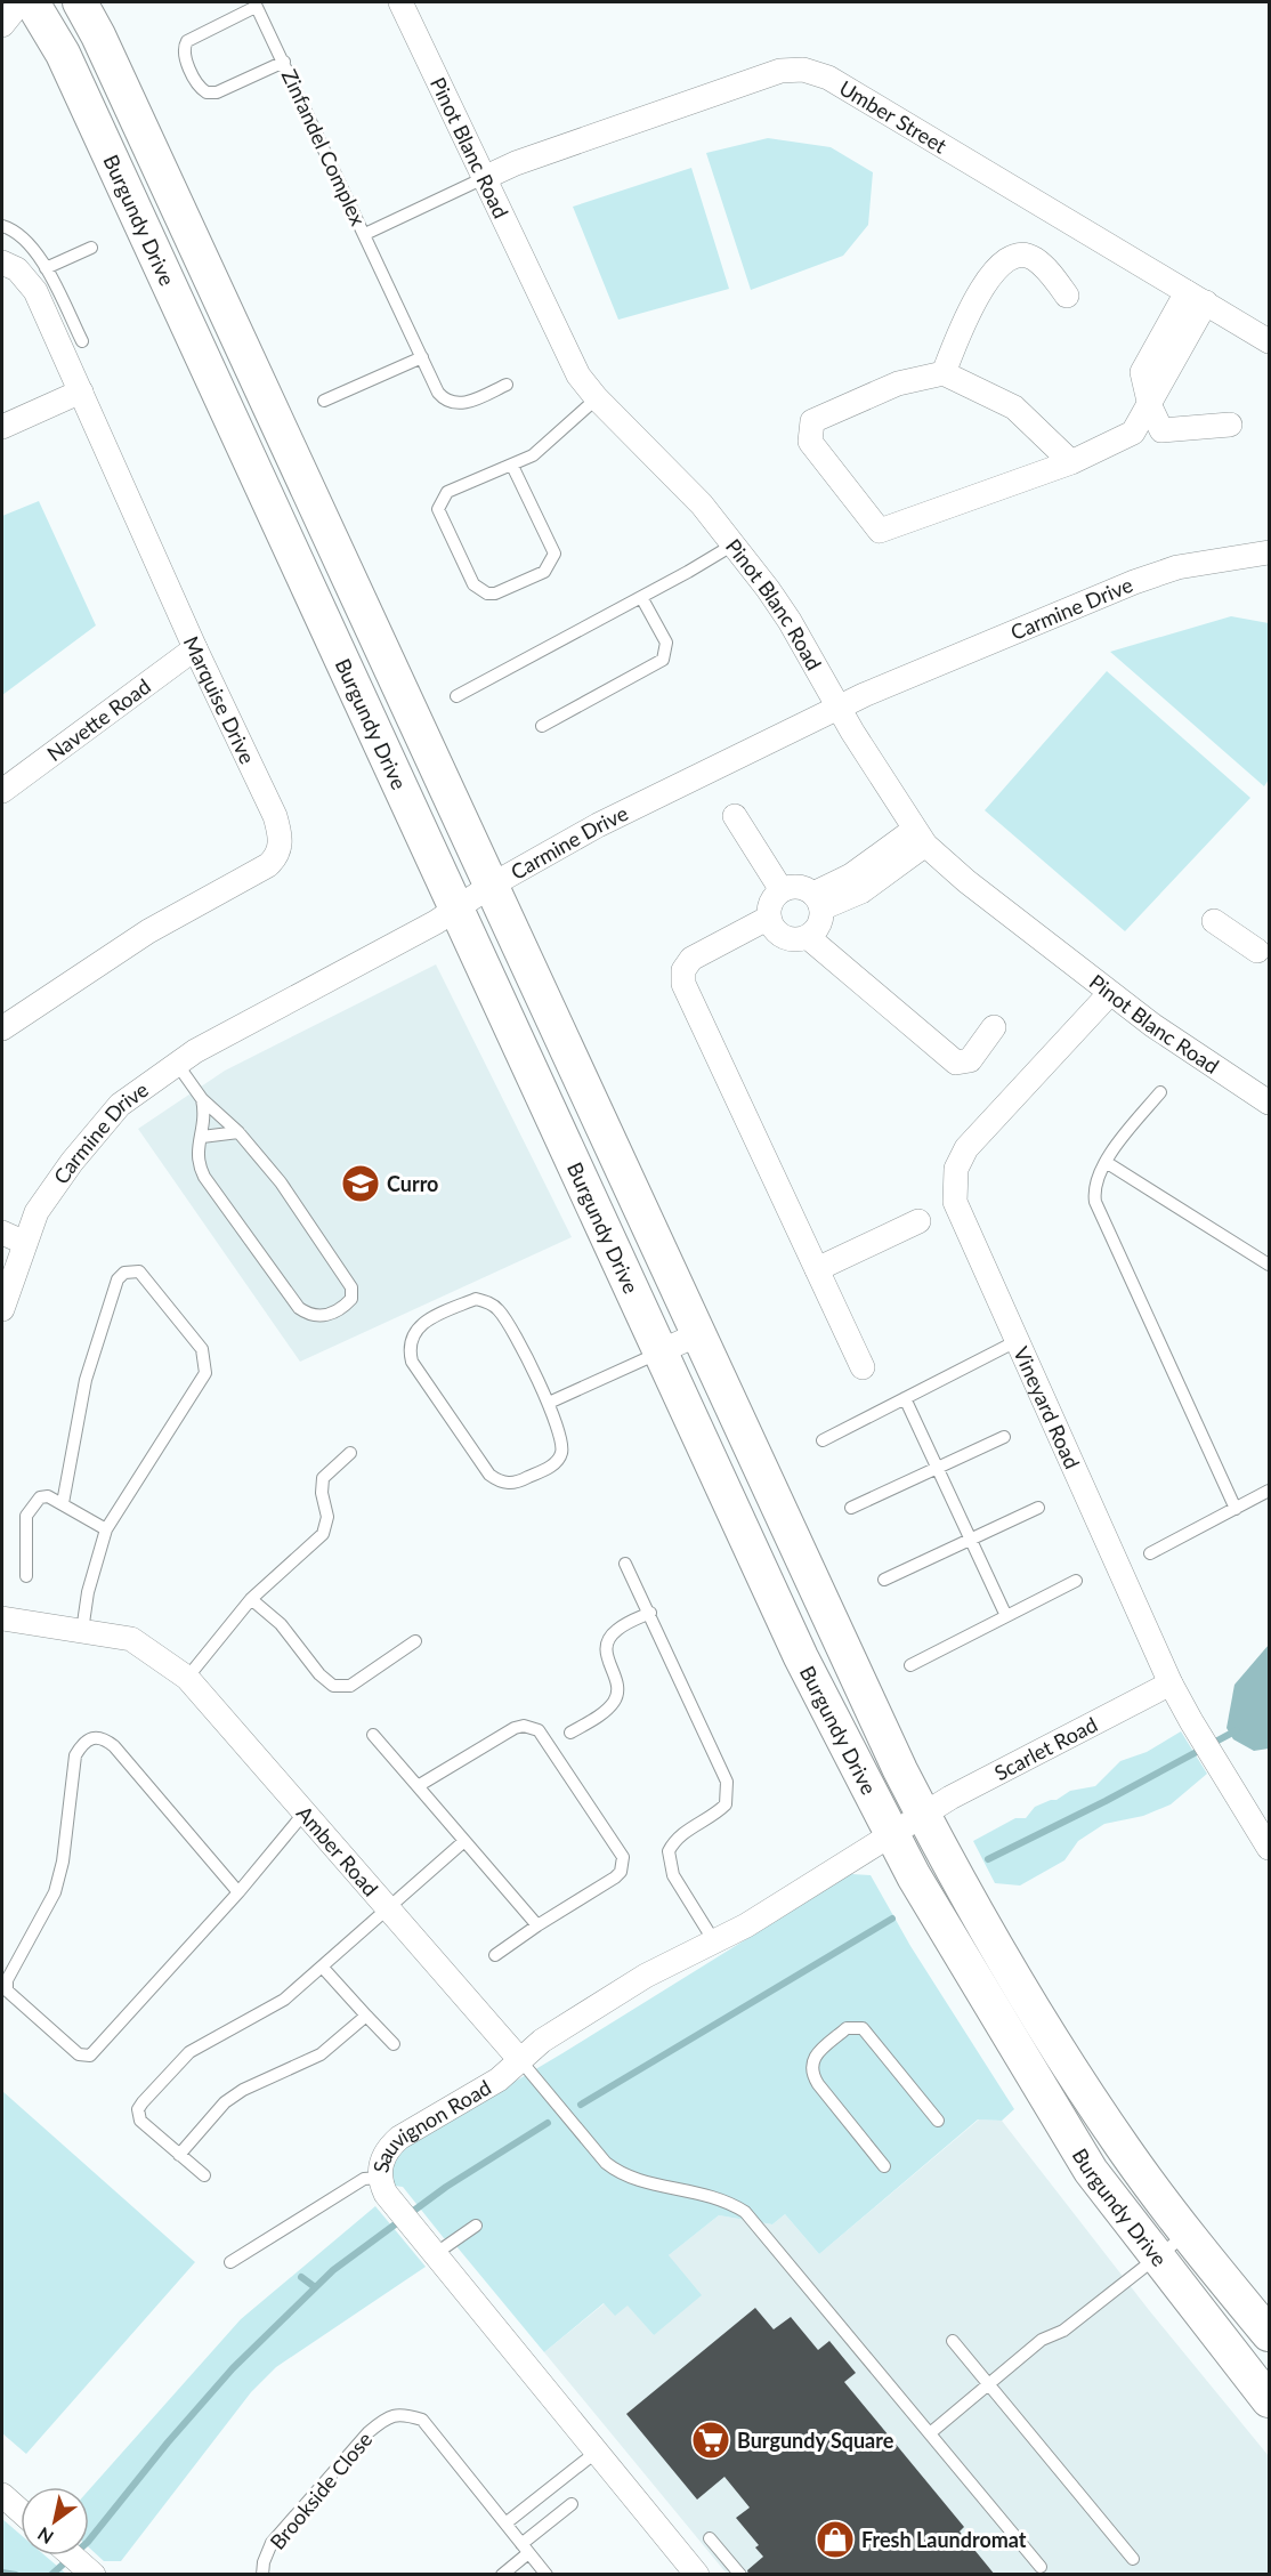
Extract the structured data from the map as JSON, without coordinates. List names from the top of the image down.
{
  "streets": {
    "main road": ["Burgundy Drive"],
    "street": [
      "Umber Street",
      "Pinot Blanc Road",
      "Carmine Drive",
      "Marquise Drive",
      "Navette Road",
      "Vineyard Road",
      "Scarlet Road",
      "Amber Road",
      "Sauvignon Road"
    ],
    "lane": ["Zinfandel Complex", "Brookside Close"]
  },
  "crossings": [
    ["Umber Street", "Zinfandel Complex"],
    ["Umber Street", "Pinot Blanc Road"],
    ["Zinfandel Complex", "Pinot Blanc Road"],
    ["Pinot Blanc Road", "Carmine Drive"],
    ["Pinot Blanc Road", "Vineyard Road"],
    ["Burgundy Drive", "Carmine Drive"],
    ["Burgundy Drive", "Scarlet Road"],
    ["Burgundy Drive", "Sauvignon Road"],
    ["Marquise Drive", "Navette Road"],
    ["Vineyard Road", "Scarlet Road"],
    ["Scarlet Road", "Sauvignon Road"],
    ["Amber Road", "Sauvignon Road"]
  ],
  "places": {
    "school or university": ["Curro"],
    "supermarket": ["Burgundy Square"],
    "shop": ["Fresh Laundromat"]
  },
  "north": "bottom left"
}
